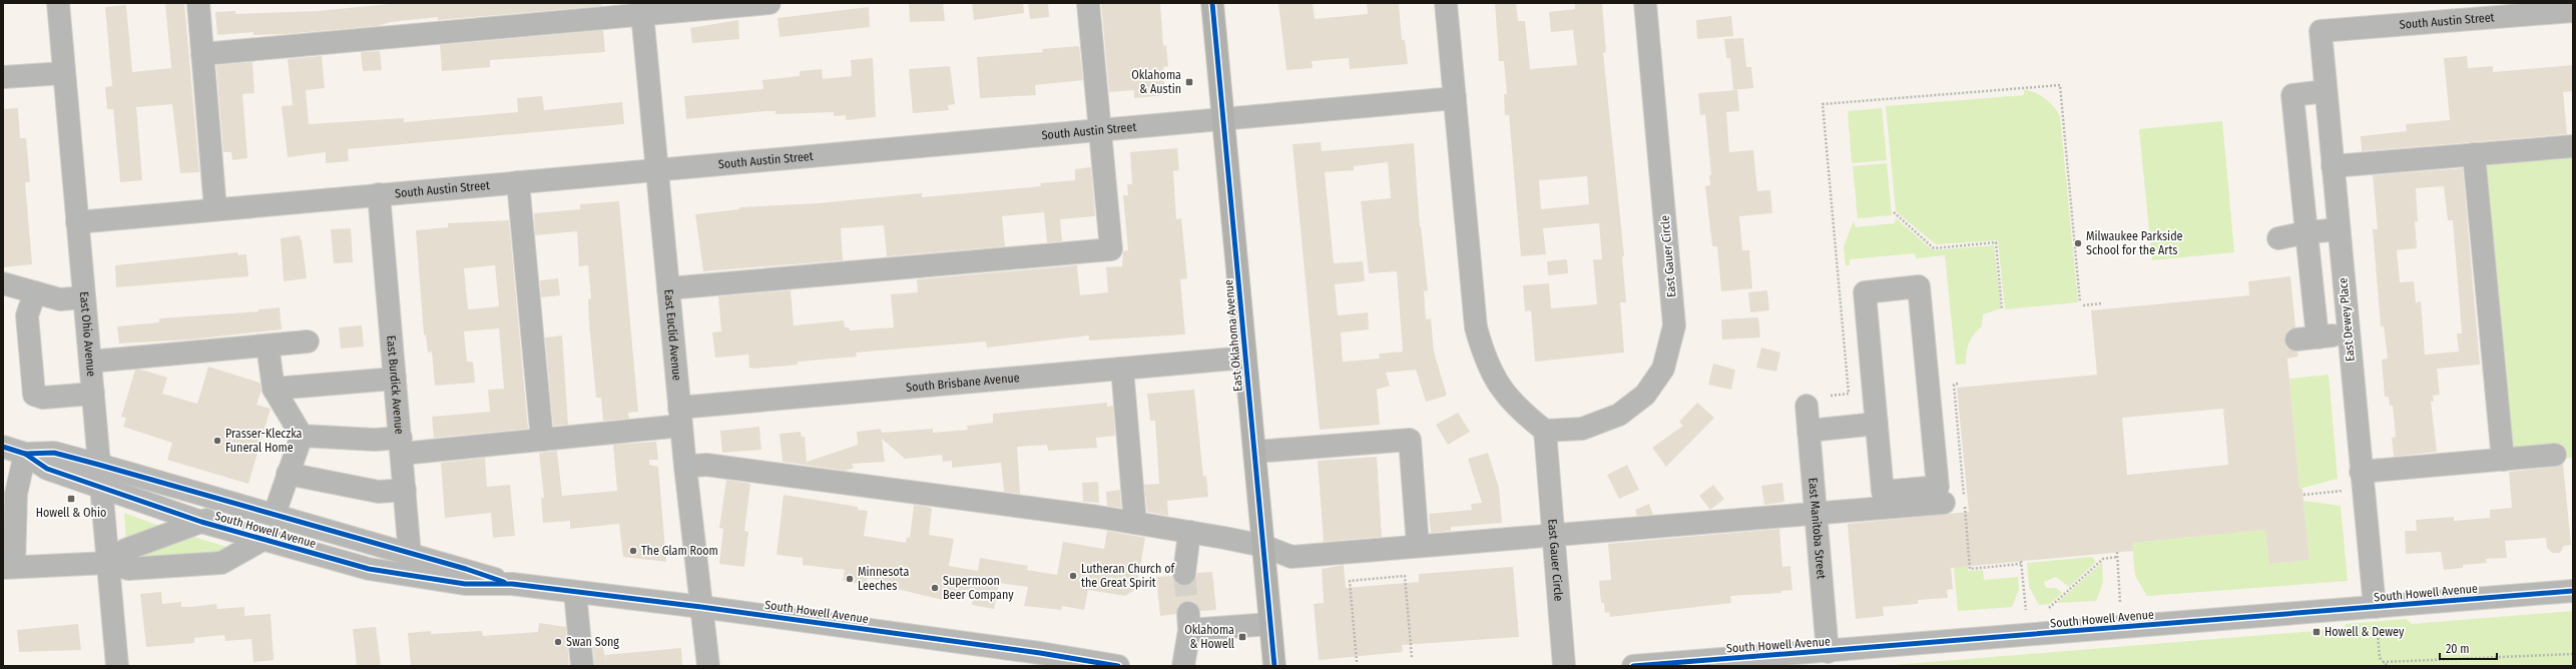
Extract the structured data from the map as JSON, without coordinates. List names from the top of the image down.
{
  "streets": {
    "main road": ["East Oklahoma Avenue"],
    "street": [
      "South Austin Street",
      "East Gauer Circle",
      "East Dewey Place",
      "East Ohio Avenue",
      "East Euclid Avenue",
      "South Brisbane Avenue",
      "East Burdick Avenue",
      "East Manitoba Street",
      "South Howell Avenue"
    ]
  },
  "crossings": [
    ["South Austin Street", "East Dewey Place"],
    ["South Austin Street", "East Ohio Avenue"],
    ["South Austin Street", "East Euclid Avenue"],
    ["South Austin Street", "East Oklahoma Avenue"],
    ["South Austin Street", "East Burdick Avenue"],
    ["East Dewey Place", "South Howell Avenue"],
    ["East Ohio Avenue", "South Howell Avenue"],
    ["East Euclid Avenue", "South Brisbane Avenue"],
    ["East Euclid Avenue", "South Howell Avenue"],
    ["East Oklahoma Avenue", "South Brisbane Avenue"],
    ["South Brisbane Avenue", "East Burdick Avenue"],
    ["East Burdick Avenue", "South Howell Avenue"],
    ["East Manitoba Street", "South Howell Avenue"]
  ],
  "places": {
    "transit": [
      "Oklahoma & Austin",
      "Howell & Ohio",
      "Howell & Dewey",
      "Oklahoma & Howell"
    ],
    "other": [
      "Milwaukee Parkside School for the Arts",
      "Prasser-Kleczka Funeral Home",
      "The Glam Room",
      "Lutheran Church of the Great Spirit",
      "Minnesota Leeches",
      "Supermoon Beer Company",
      "Swan Song"
    ]
  },
  "scale_bar": "20 m"
}
